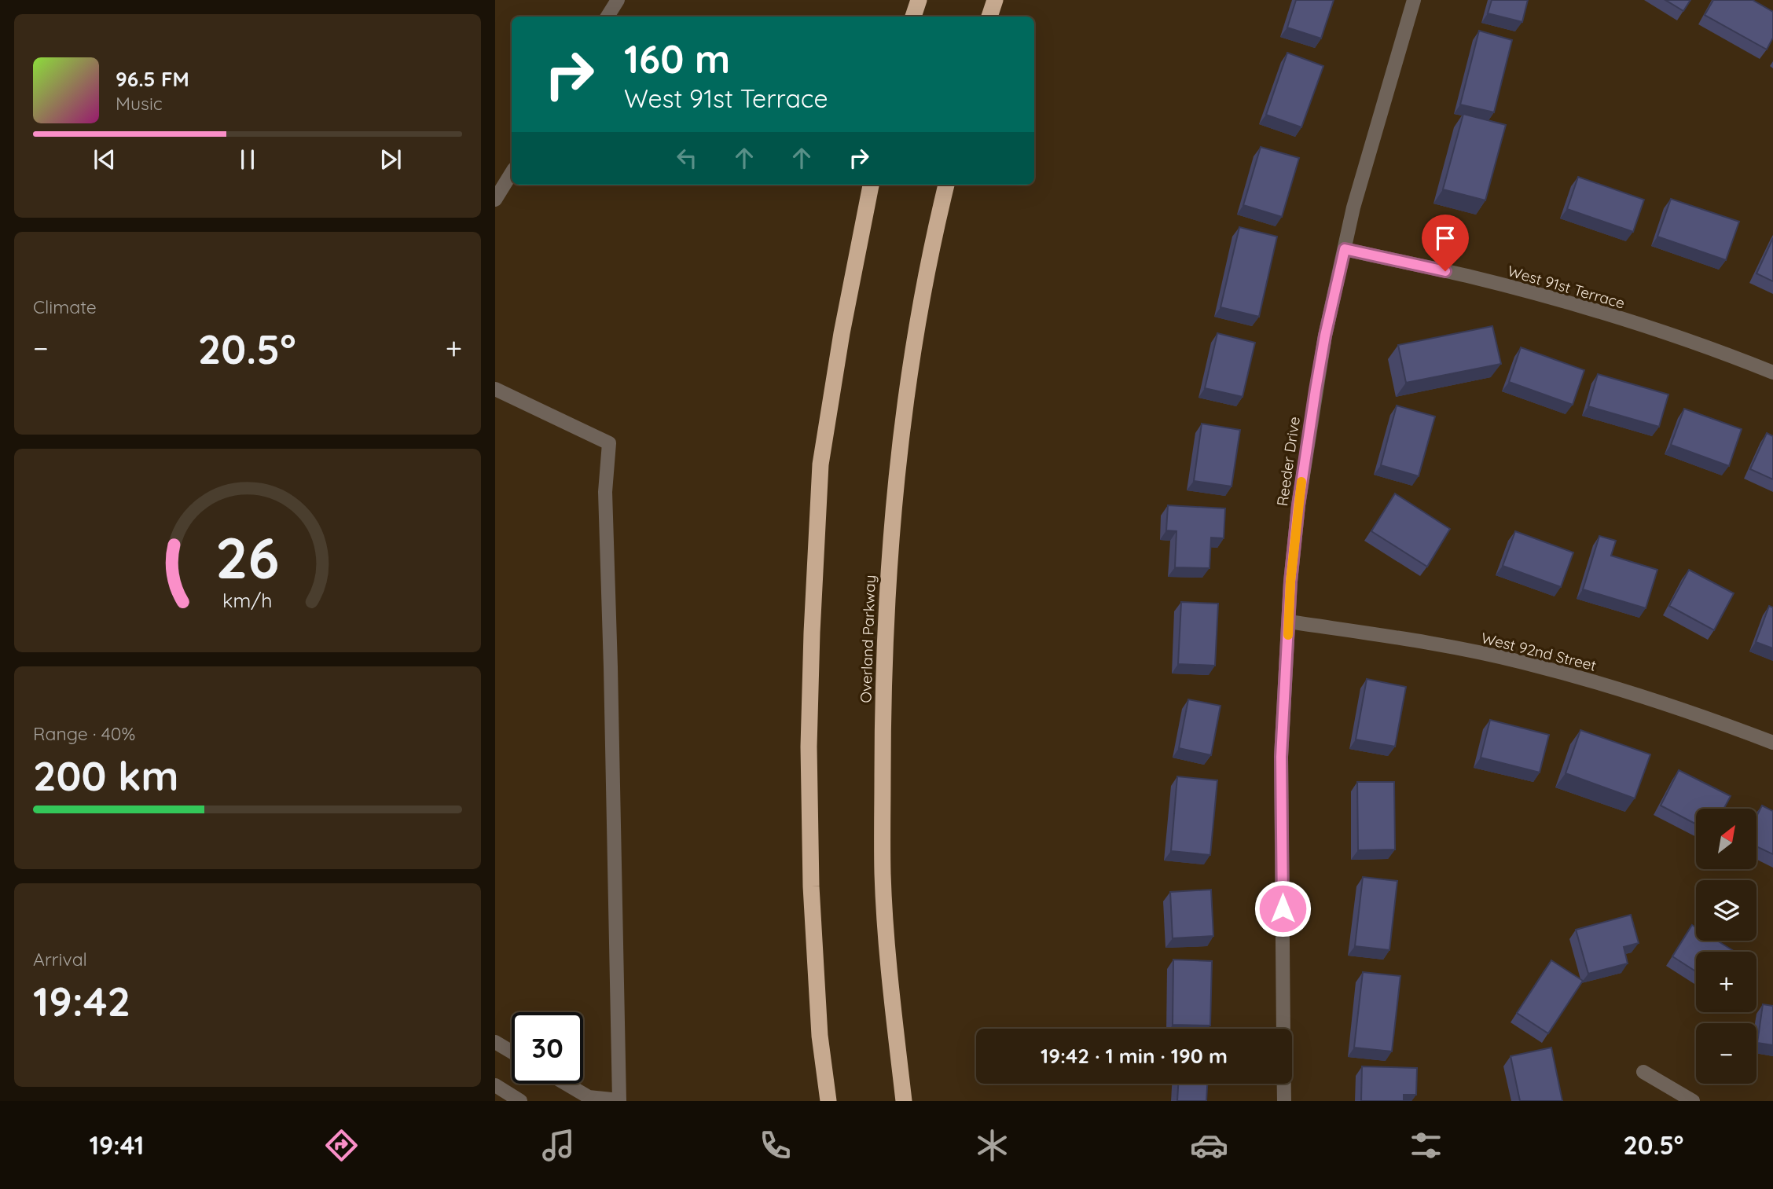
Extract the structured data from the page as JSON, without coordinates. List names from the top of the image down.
{
  "streets": {
    "highway": ["Overland Parkway"],
    "street": ["West 91st Terrace", "Reeder Drive", "West 92nd Street"]
  },
  "crossings": [
    ["West 91st Terrace", "Reeder Drive"],
    ["Reeder Drive", "West 92nd Street"]
  ],
  "north": "top right",
  "page": {
    "turn": ["160 m", "West 91st Terrace"],
    "song": ["96.5 FM", "Music"],
    "tile": [
      "Climate",
      ["Range · 40%", "200 km"],
      ["Arrival", "19:42"]
    ],
    "heat": ["−", "20.5°", "+"],
    "map_buttons": ["+", "−"],
    "limit": "30",
    "trip": "19:42 · 1 min · 190 m",
    "tabs": ["19:41", "20.5°"],
    "gauge": ["26", "km/h"]
  }
}
